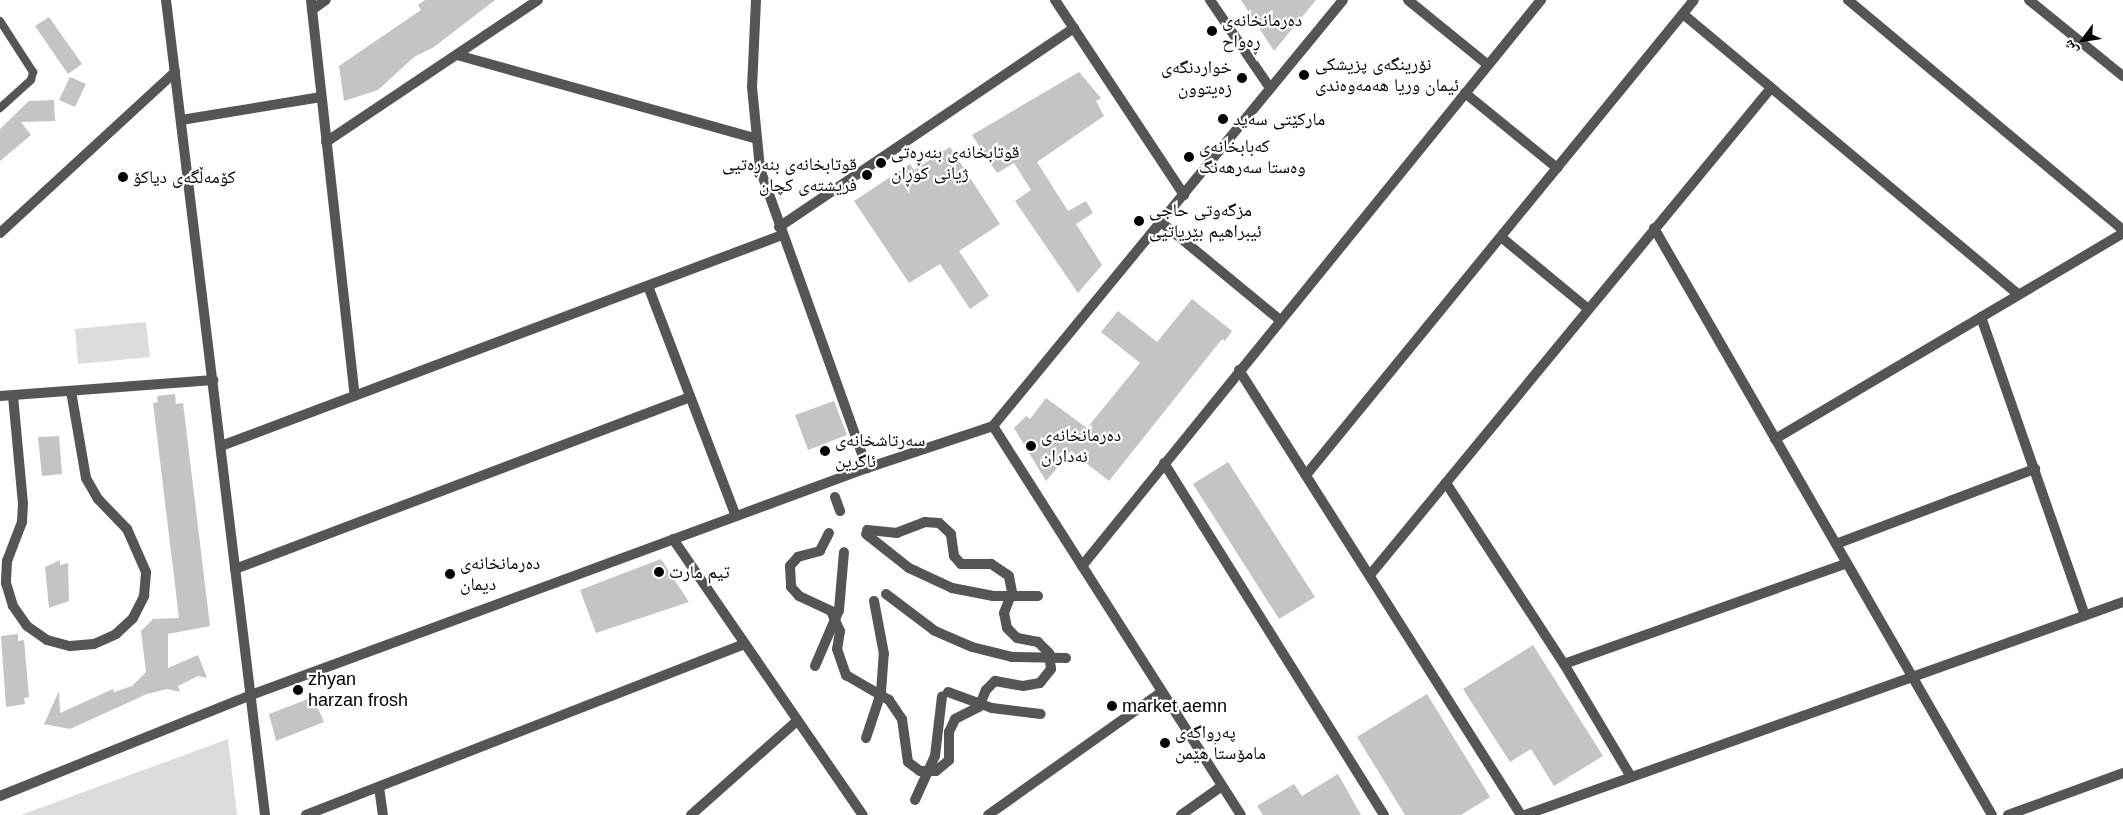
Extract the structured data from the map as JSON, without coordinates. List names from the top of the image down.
{
  "places": [
    "دەرمانخانەی ڕەواح",
    "نۆرینگەی پزیشکی ئیمان وریا هەمەوەندی",
    "خواردنگەی زەیتوون",
    "مارکێتی سەید",
    "کەبابخانەی وەستا سەرهەنگ",
    "قوتابخانەی بنەڕەتی ژیانی کوڕان",
    "قوتابخانەی بنەڕەتیی فریشتەی کچان",
    "کۆمەڵگەی دیاکۆ",
    "مزگەوتی حاجی ئیبراهیم بێریاتیی",
    "دەرمانخانەی نەداران",
    "سەرتاشخانەی ئاگرین",
    "تیم مارت",
    "دەرمانخانەی دیمان",
    "zhyan harzan frosh",
    "market aemn",
    "پەڕواگەی مامۆستا هێمن"
  ],
  "north": "bottom left"
}
